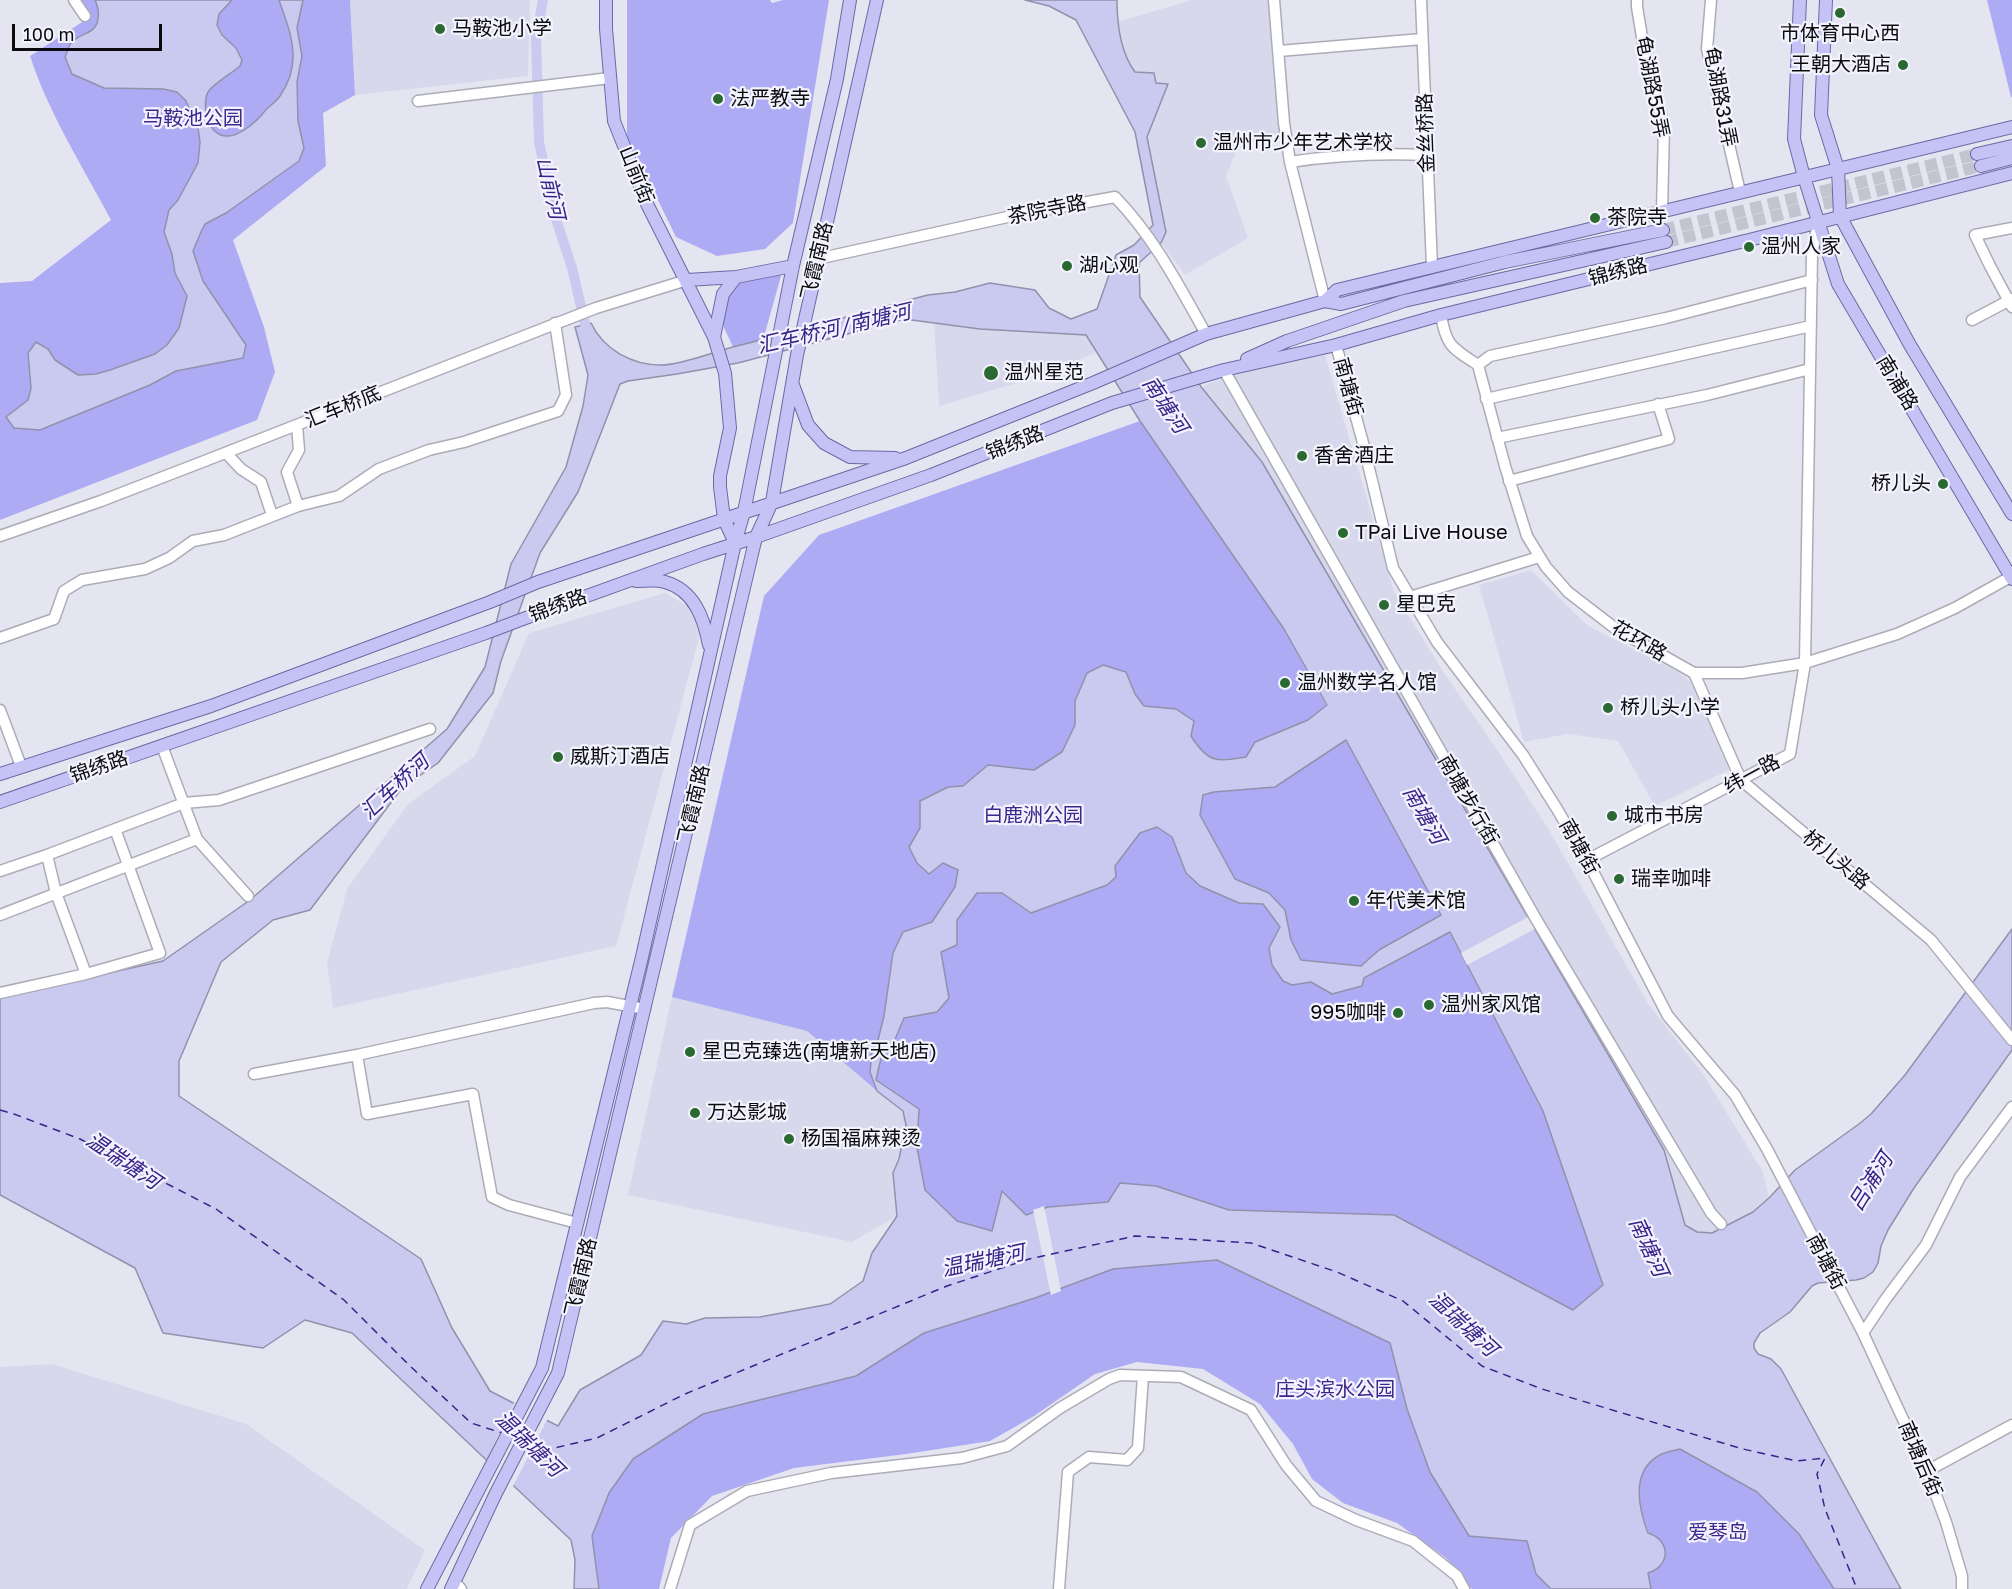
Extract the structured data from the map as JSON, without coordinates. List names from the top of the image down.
{
  "streets": {
    "main road": [
      "山前街",
      "飞霞南路",
      "锦绣路",
      "南浦路"
    ],
    "street": [
      "龟湖路55弄",
      "龟湖路31弄",
      "金丝桥路",
      "茶院寺路",
      "南塘街",
      "汇车桥底",
      "花环路",
      "纬一路",
      "南塘步行街",
      "桥儿头路",
      "南塘后街"
    ]
  },
  "crossings": [
    ["龟湖路55弄", "锦绣路"],
    ["龟湖路31弄", "锦绣路"],
    ["金丝桥路", "锦绣路"],
    ["山前街", "飞霞南路"],
    ["山前街", "锦绣路"],
    ["山前街", "汇车桥底"],
    ["茶院寺路", "飞霞南路"],
    ["茶院寺路", "锦绣路"],
    ["飞霞南路", "锦绣路"],
    ["锦绣路", "南浦路"],
    ["锦绣路", "南塘街"],
    ["锦绣路", "南塘步行街"],
    ["南浦路", "花环路"],
    ["南塘街", "纬一路"],
    ["南塘街", "南塘后街"],
    ["花环路", "纬一路"],
    ["纬一路", "桥儿头路"]
  ],
  "water": [
    "山前河",
    "汇车桥河/南塘河",
    "南塘河",
    "汇车桥河",
    "温瑞塘河",
    "吕浦河"
  ],
  "parks": [
    "马鞍池公园",
    "白鹿洲公园",
    "庄头滨水公园",
    "爱琴岛"
  ],
  "places": [
    "市体育中心西",
    "马鞍池小学",
    "王朝大酒店",
    "法严教寺",
    "温州市少年艺术学校",
    "茶院寺",
    "温州人家",
    "湖心观",
    "温州星范",
    "香舍酒庄",
    "桥儿头",
    "TPai Live House",
    "星巴克",
    "温州数学名人馆",
    "桥儿头小学",
    "威斯汀酒店",
    "城市书房",
    "瑞幸咖啡",
    "年代美术馆",
    "温州家风馆",
    "995咖啡",
    "星巴克臻选(南塘新天地店)",
    "万达影城",
    "杨国福麻辣烫"
  ],
  "scale_bar": "100 m"
}
